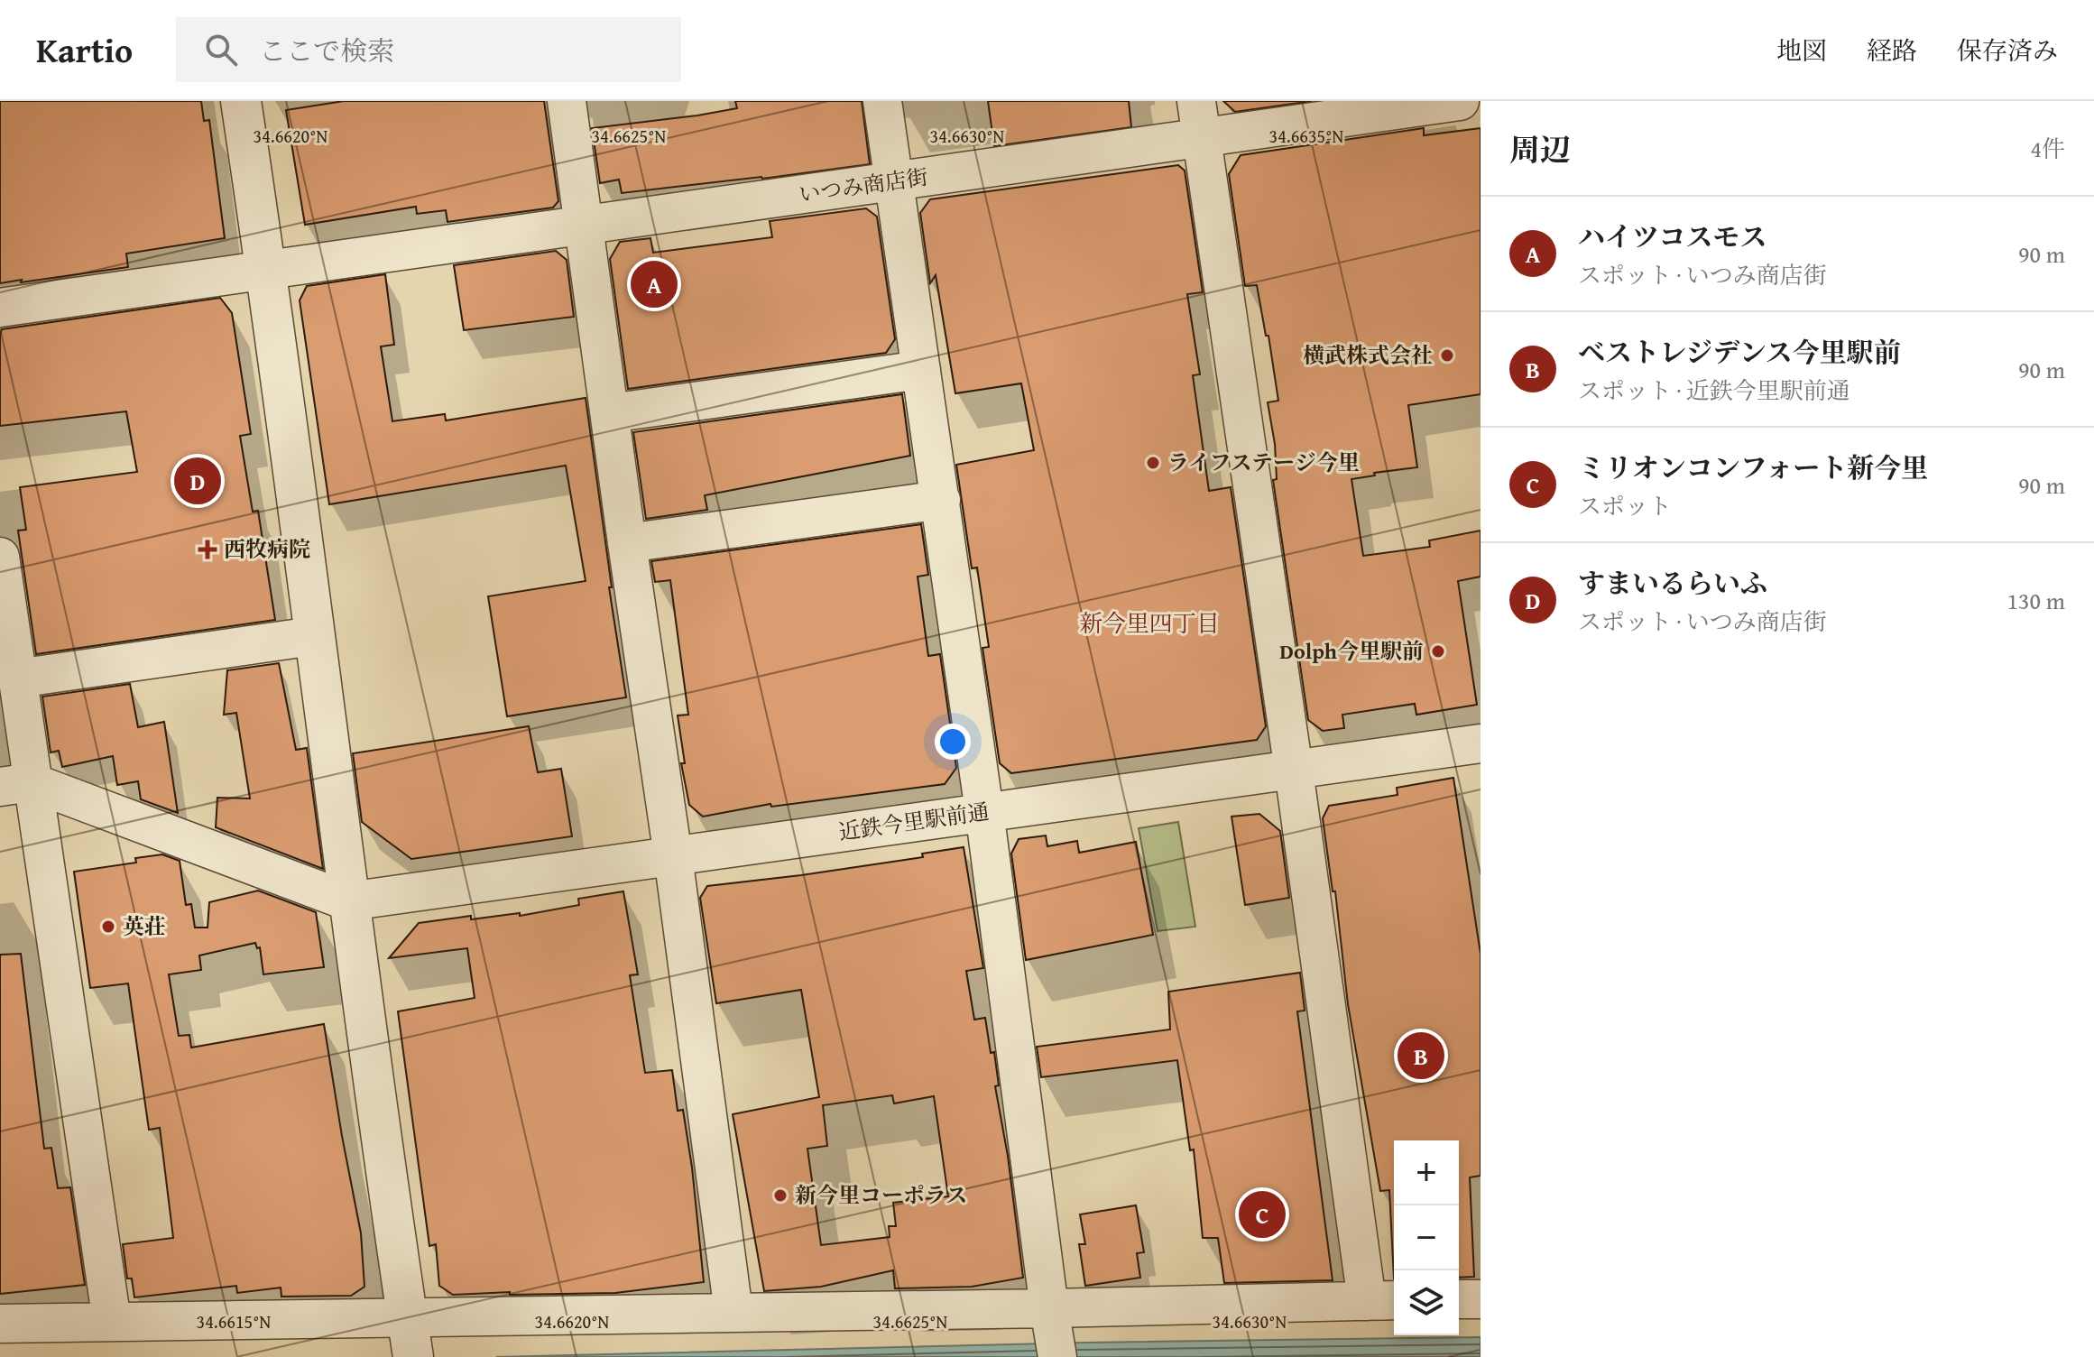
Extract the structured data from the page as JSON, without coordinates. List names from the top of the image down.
{
  "streets": {
    "street": ["いつみ商店街", "近鉄今里駅前通"]
  },
  "districts": ["新今里四丁目"],
  "places": {
    "other": [
      "横武株式会社",
      "ライフステージ今里",
      "Dolph今里駅前",
      "英荘",
      "新今里コーポラス"
    ],
    "health": ["西牧病院"]
  },
  "page": {
    "header": "Kartio",
    "search": "ここで検索",
    "nav": ["地図", "経路", "保存済み"],
    "heading": ["周辺", "4件"],
    "list": [
      {
        "mark": "A",
        "name": "ハイツコスモス",
        "note": "スポット · いつみ商店街",
        "value": "90 m"
      },
      {
        "mark": "B",
        "name": "ベストレジデンス今里駅前",
        "note": "スポット · 近鉄今里駅前通",
        "value": "90 m"
      },
      {
        "mark": "C",
        "name": "ミリオンコンフォート新今里",
        "note": "スポット",
        "value": "90 m"
      },
      {
        "mark": "D",
        "name": "すまいるらいふ",
        "note": "スポット · いつみ商店街",
        "value": "130 m"
      }
    ],
    "pins": [
      "A",
      "D",
      "B",
      "C"
    ],
    "map_buttons": ["+", "−"]
  },
  "coordinates": [
    "34.6630°N",
    "34.6635°N",
    "34.6620°N",
    "34.6625°N",
    "34.6615°N"
  ]
}
